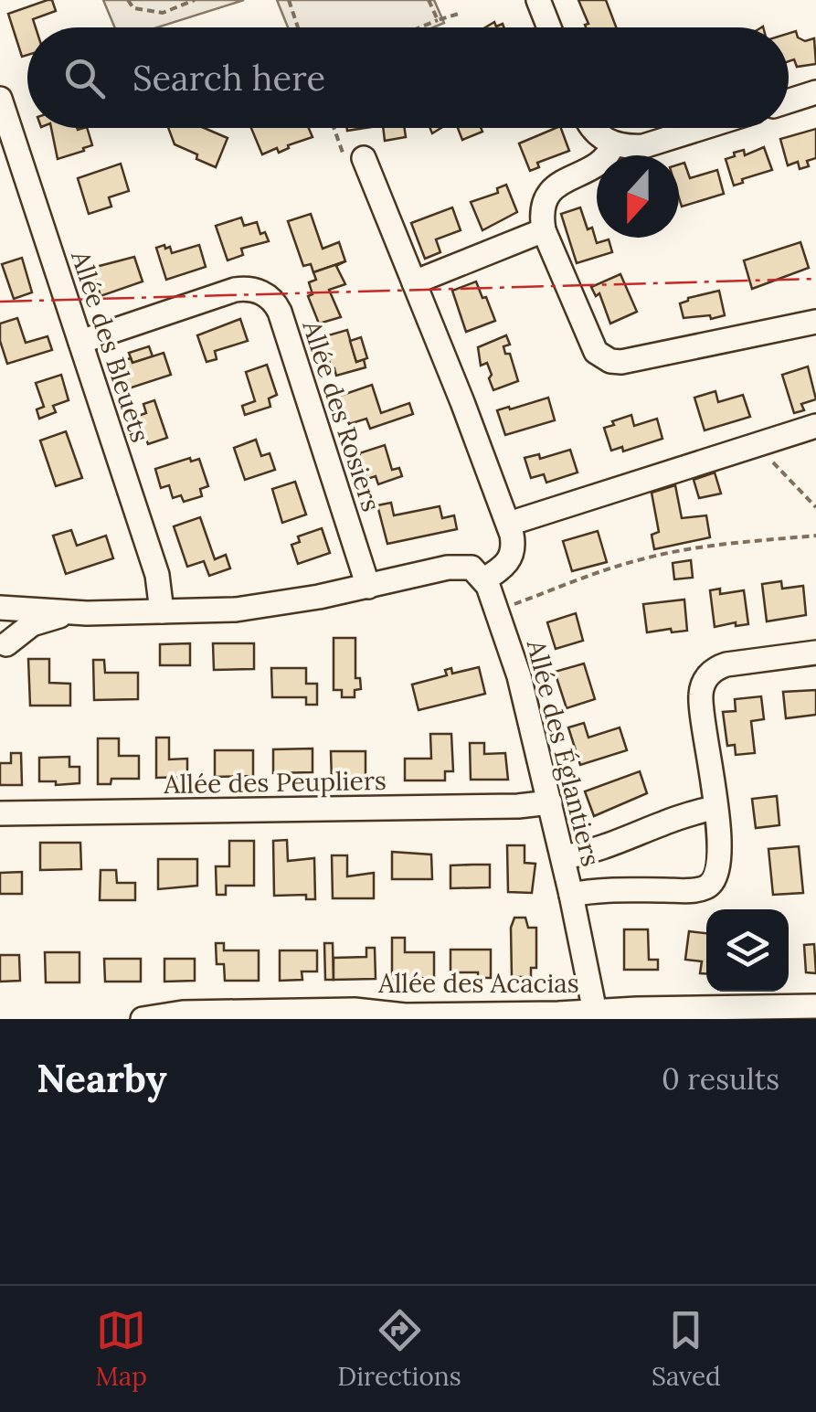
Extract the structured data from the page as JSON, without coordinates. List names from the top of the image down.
{
  "streets": {
    "street": [
      "Allée des Bleuets",
      "Allée des Rosiers",
      "Allée des Églantiers",
      "Allée des Peupliers",
      "Allée des Acacias"
    ]
  },
  "crossings": [
    ["Allée des Bleuets", "Allée des Rosiers"],
    ["Allée des Églantiers", "Allée des Peupliers"],
    ["Allée des Églantiers", "Allée des Acacias"]
  ],
  "north": "bottom",
  "page": {
    "search": "Search here",
    "heading": ["Nearby", "0 results"],
    "nav": ["Map", "Directions", "Saved"]
  }
}
